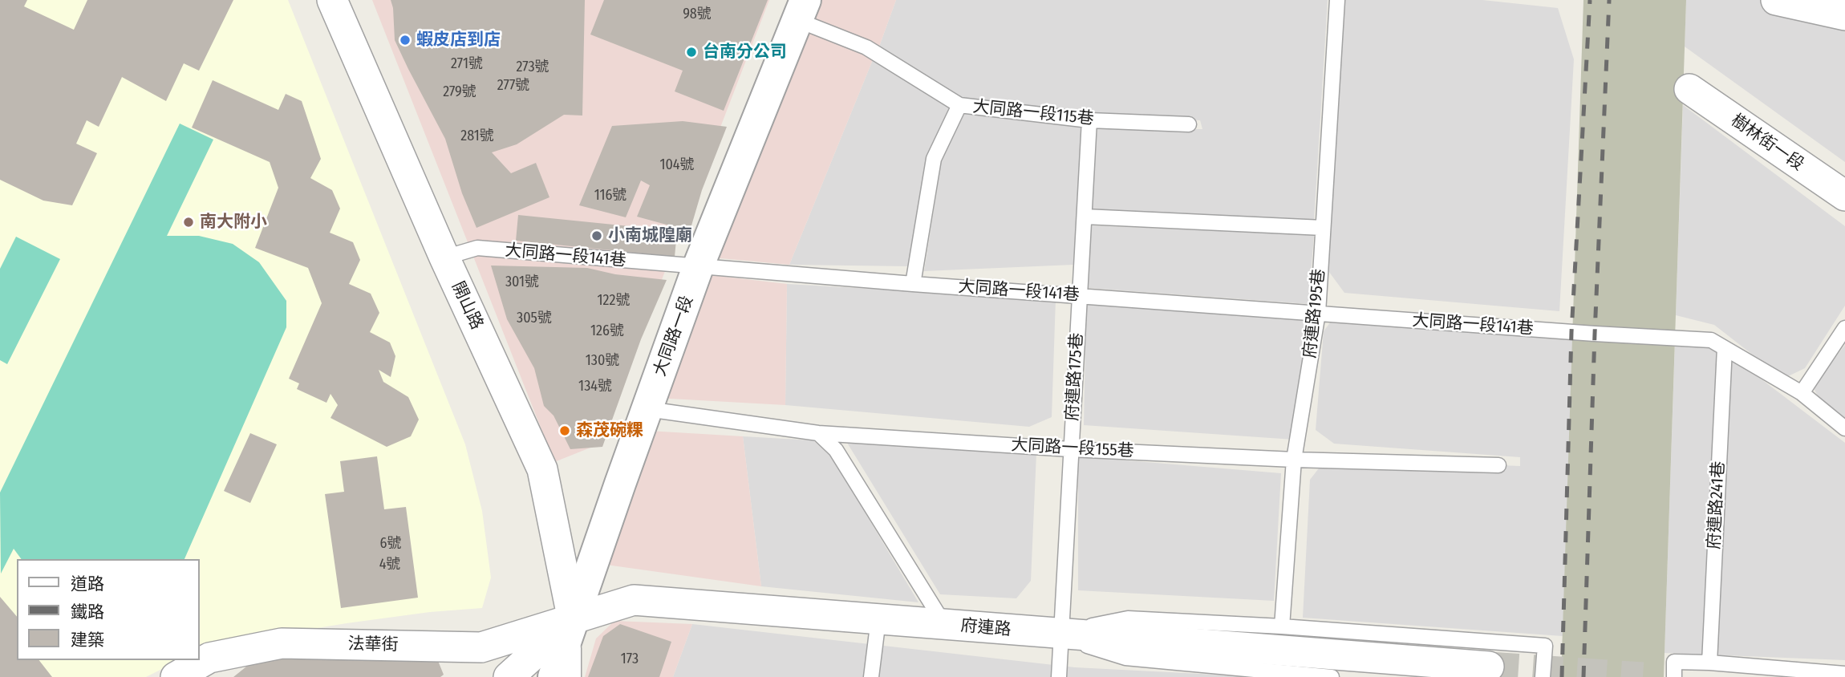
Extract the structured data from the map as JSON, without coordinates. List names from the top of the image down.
{
  "streets": {
    "street": [
      "樹林街一段",
      "開山路",
      "大同路一段",
      "府連路",
      "法華街"
    ],
    "lane": [
      "大同路一段115巷",
      "大同路一段141巷",
      "府連路195巷",
      "府連路175巷",
      "大同路一段155巷",
      "府連路241巷"
    ]
  },
  "crossings": [
    ["大同路一段115巷", "大同路一段"],
    ["大同路一段115巷", "府連路175巷"],
    ["大同路一段141巷", "開山路"],
    ["大同路一段141巷", "府連路195巷"],
    ["大同路一段141巷", "大同路一段"],
    ["大同路一段141巷", "府連路175巷"],
    ["大同路一段141巷", "府連路241巷"],
    ["開山路", "大同路一段"],
    ["開山路", "府連路"],
    ["開山路", "法華街"],
    ["府連路195巷", "大同路一段155巷"],
    ["大同路一段", "大同路一段155巷"],
    ["大同路一段", "府連路"],
    ["大同路一段", "法華街"],
    ["府連路175巷", "大同路一段155巷"],
    ["府連路175巷", "府連路"],
    ["府連路", "法華街"]
  ],
  "places": [
    "蝦皮店到店",
    "台南分公司",
    "南大附小",
    "小南城隍廟",
    "森茂碗粿"
  ],
  "house_numbers": [
    "98號",
    "271號",
    "273號",
    "277號",
    "279號",
    "281號",
    "104號",
    "116號",
    "301號",
    "122號",
    "305號",
    "126號",
    "130號",
    "134號",
    "6號",
    "4號",
    "173"
  ],
  "legend": ["道路", "鐵路", "建築"]
}
